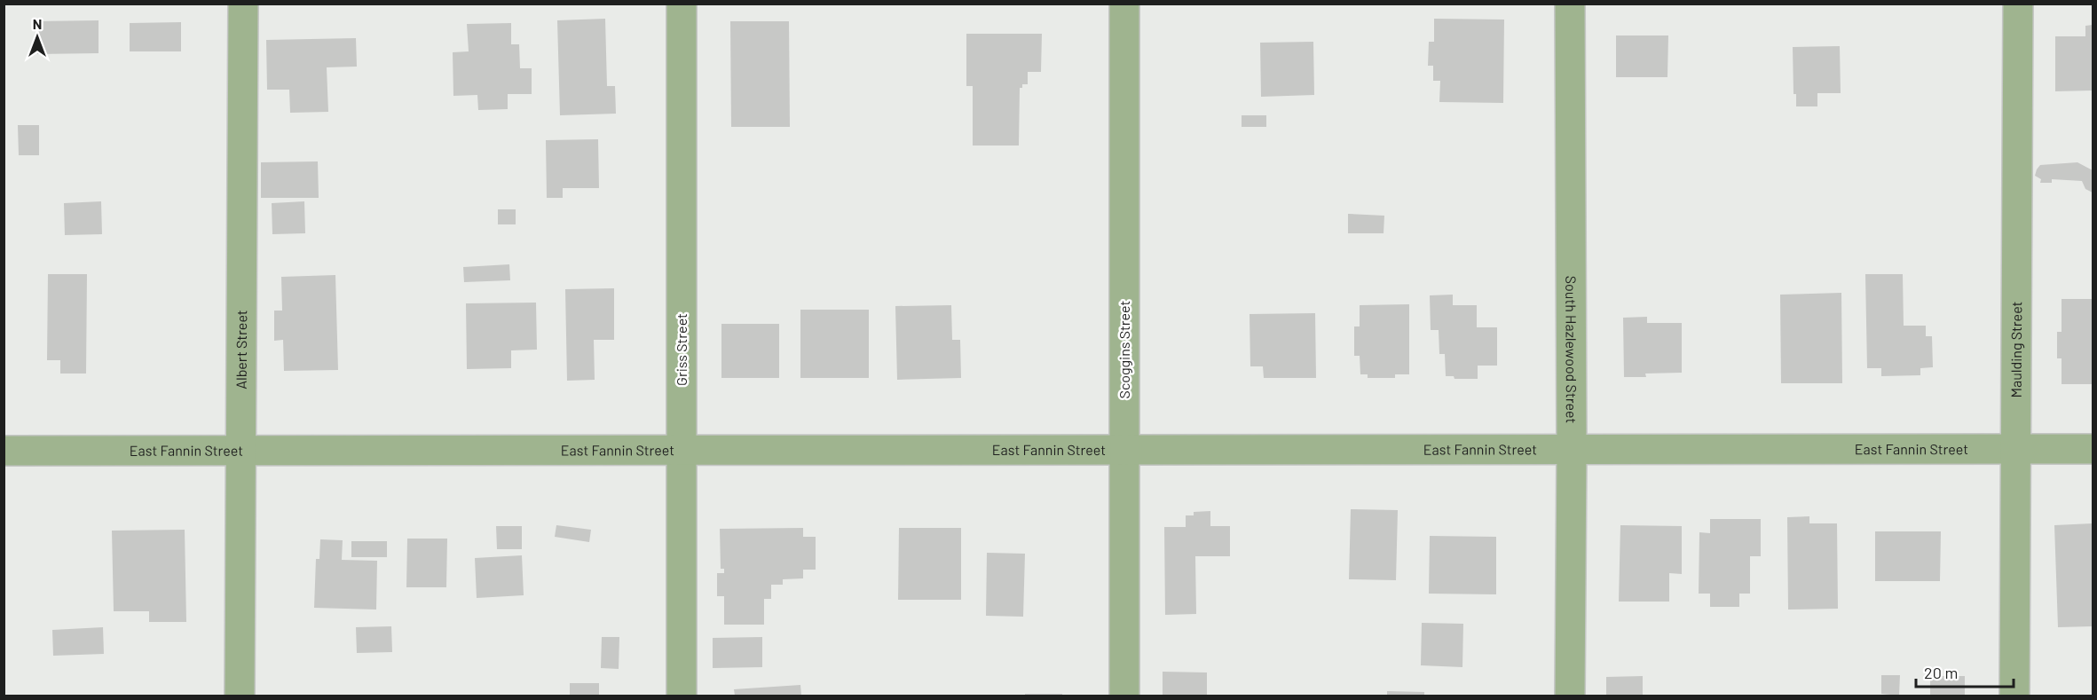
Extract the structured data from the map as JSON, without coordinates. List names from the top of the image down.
{
  "streets": {
    "street": [
      "Albert Street",
      "Griss Street",
      "Scoggins Street",
      "Maulding Street",
      "South Hazlewood Street",
      "East Fannin Street"
    ]
  },
  "crossings": [
    ["Albert Street", "East Fannin Street"],
    ["Griss Street", "East Fannin Street"],
    ["Scoggins Street", "East Fannin Street"],
    ["Maulding Street", "East Fannin Street"],
    ["South Hazlewood Street", "East Fannin Street"]
  ],
  "scale_bar": "20 m",
  "north": "top"
}
